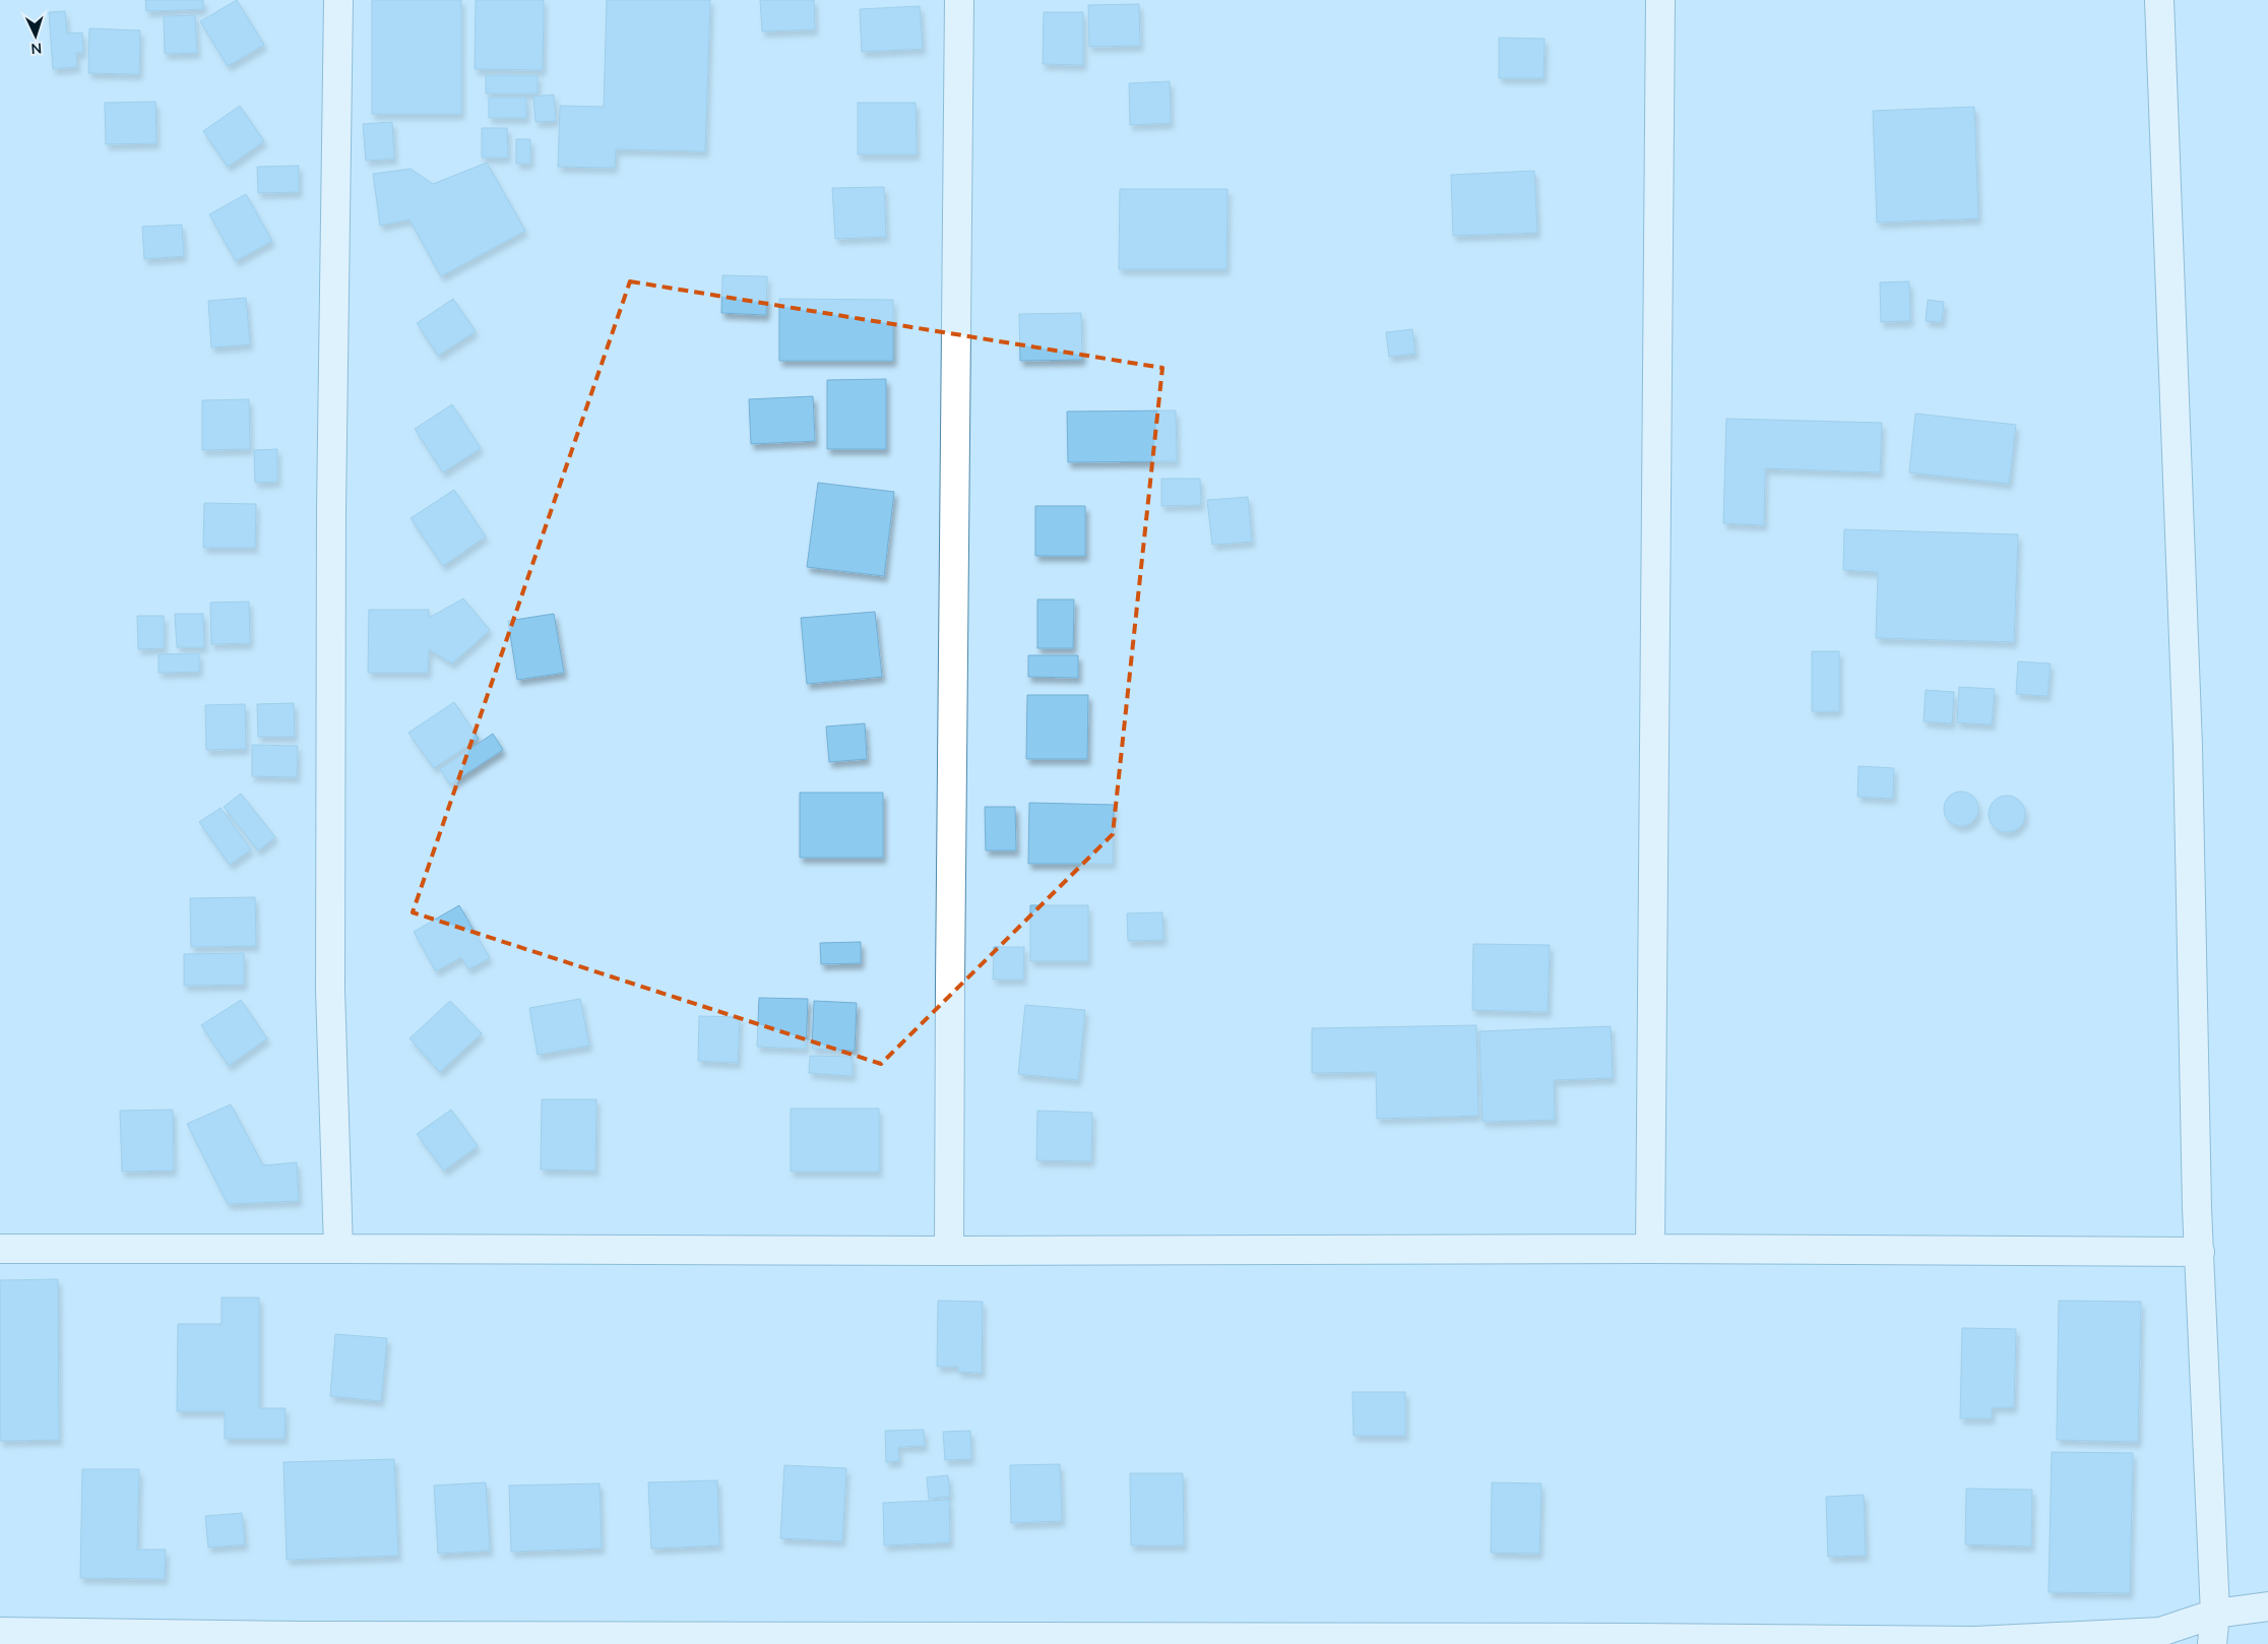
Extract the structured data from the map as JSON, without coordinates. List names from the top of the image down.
{
  "north": "bottom"
}
